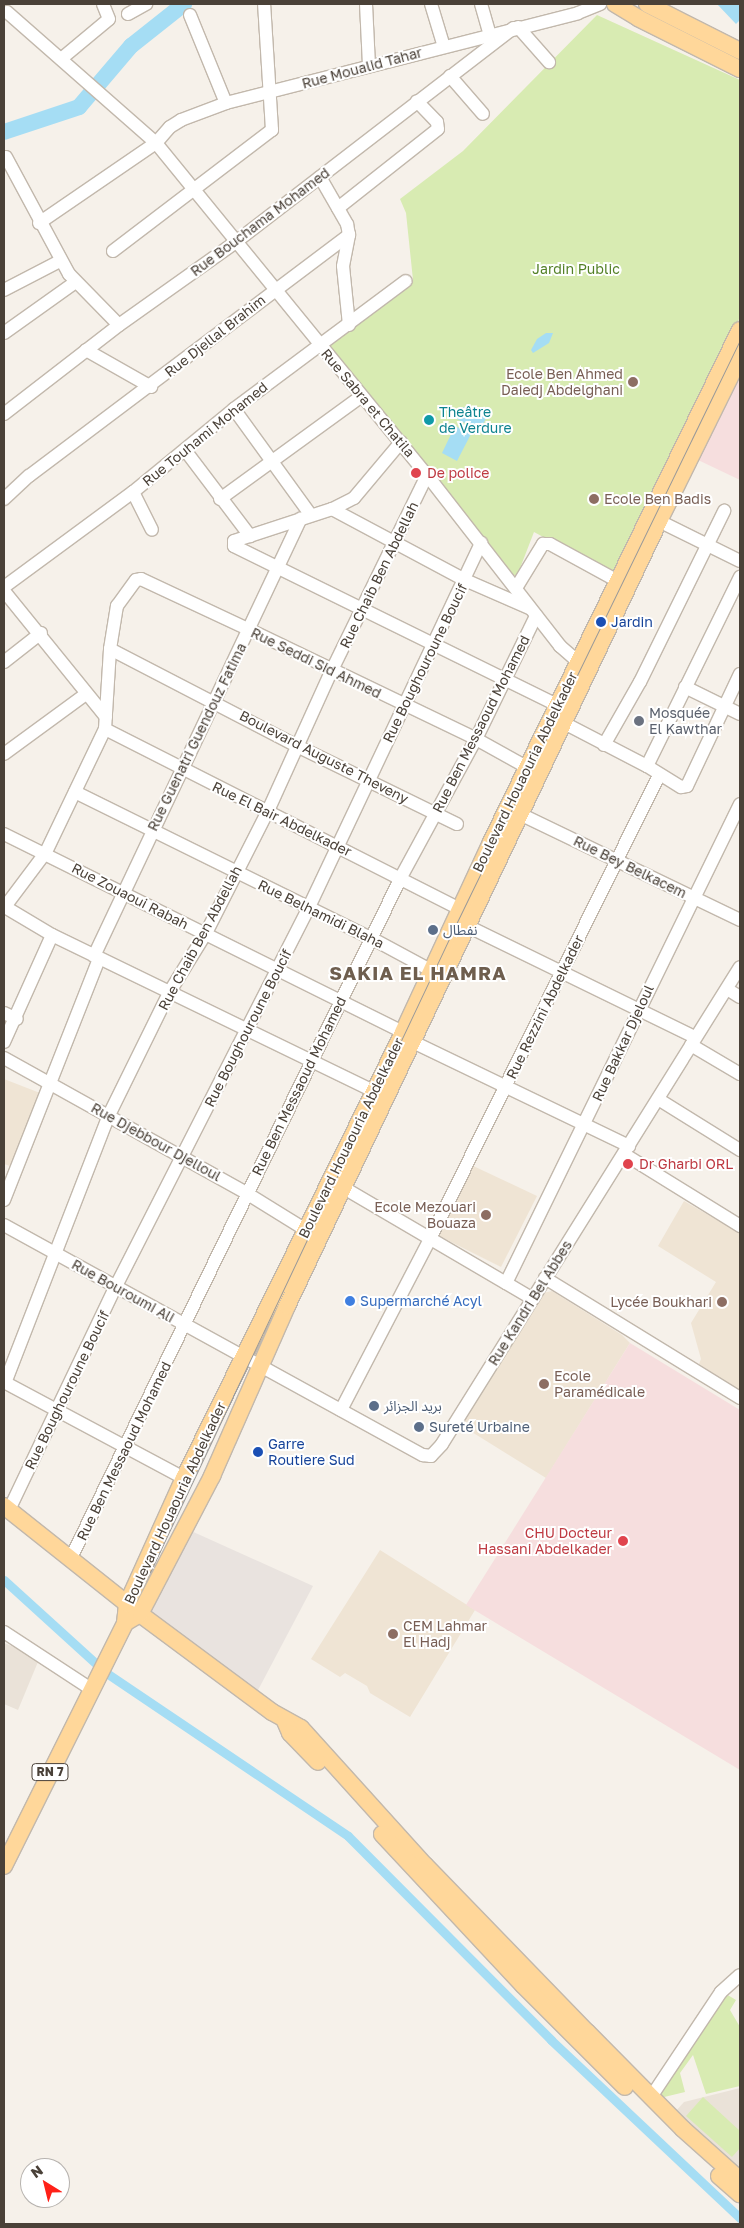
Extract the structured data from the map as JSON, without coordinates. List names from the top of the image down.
{
  "streets": {
    "main road": ["Boulevard Houaouria Abdelkader", "RN 7"],
    "street": [
      "Rue Moualid Tahar",
      "Rue Bouchama Mohamed",
      "Rue Djellal Brahim",
      "Rue Sabra et Chatila",
      "Rue Touhami Mohamed",
      "Rue Chaib Ben Abdellah",
      "Rue Seddi Sid Ahmed",
      "Rue Boughouroune Boucif",
      "Rue Ben Messaoud Mohamed",
      "Rue Guenatri Guendouz Fatima",
      "Boulevard Auguste Theveny",
      "Rue El Bair Abdelkader",
      "Rue Bey Belkacem",
      "Rue Zouaoui Rabah",
      "Rue Belhamidi Blaha",
      "Rue Rezzini Abdelkader",
      "Rue Bakkar Djeloul",
      "Rue Djebbour Djelloul",
      "Rue Bouroumi Ali",
      "Rue Kandri Bel Abbes"
    ]
  },
  "crossings": [
    ["Rue Moualid Tahar", "Rue Bouchama Mohamed"],
    ["Rue Moualid Tahar", "Rue Sabra et Chatila"],
    ["Rue Bouchama Mohamed", "Rue Sabra et Chatila"],
    ["Rue Djellal Brahim", "Rue Sabra et Chatila"],
    ["Rue Sabra et Chatila", "Rue Touhami Mohamed"],
    ["Rue Sabra et Chatila", "Rue Chaib Ben Abdellah"],
    ["Rue Sabra et Chatila", "Rue Boughouroune Boucif"],
    ["Rue Sabra et Chatila", "Rue Ben Messaoud Mohamed"],
    ["Rue Sabra et Chatila", "Boulevard Houaouria Abdelkader"],
    ["Rue Chaib Ben Abdellah", "Rue Seddi Sid Ahmed"],
    ["Rue Chaib Ben Abdellah", "Boulevard Auguste Theveny"],
    ["Rue Chaib Ben Abdellah", "Rue El Bair Abdelkader"],
    ["Rue Chaib Ben Abdellah", "Rue Zouaoui Rabah"],
    ["Rue Chaib Ben Abdellah", "Rue Belhamidi Blaha"],
    ["Rue Chaib Ben Abdellah", "Rue Djebbour Djelloul"],
    ["Rue Chaib Ben Abdellah", "Rue Bouroumi Ali"],
    ["Rue Seddi Sid Ahmed", "Rue Boughouroune Boucif"],
    ["Rue Seddi Sid Ahmed", "Rue Ben Messaoud Mohamed"],
    ["Rue Seddi Sid Ahmed", "Rue Guenatri Guendouz Fatima"],
    ["Rue Seddi Sid Ahmed", "Boulevard Auguste Theveny"],
    ["Rue Seddi Sid Ahmed", "Boulevard Houaouria Abdelkader"],
    ["Rue Boughouroune Boucif", "Boulevard Auguste Theveny"],
    ["Rue Boughouroune Boucif", "Rue El Bair Abdelkader"],
    ["Rue Boughouroune Boucif", "Rue Zouaoui Rabah"],
    ["Rue Boughouroune Boucif", "Rue Belhamidi Blaha"],
    ["Rue Boughouroune Boucif", "Rue Djebbour Djelloul"],
    ["Rue Boughouroune Boucif", "Rue Bouroumi Ali"],
    ["Rue Ben Messaoud Mohamed", "Boulevard Auguste Theveny"],
    ["Rue Ben Messaoud Mohamed", "Rue El Bair Abdelkader"],
    ["Rue Ben Messaoud Mohamed", "Rue Zouaoui Rabah"],
    ["Rue Ben Messaoud Mohamed", "Rue Belhamidi Blaha"],
    ["Rue Ben Messaoud Mohamed", "Rue Djebbour Djelloul"],
    ["Rue Ben Messaoud Mohamed", "Rue Bouroumi Ali"],
    ["Rue Guenatri Guendouz Fatima", "Boulevard Auguste Theveny"],
    ["Rue Guenatri Guendouz Fatima", "Rue El Bair Abdelkader"],
    ["Rue Guenatri Guendouz Fatima", "Rue Zouaoui Rabah"],
    ["Rue Guenatri Guendouz Fatima", "Rue Belhamidi Blaha"],
    ["Boulevard Houaouria Abdelkader", "Rue El Bair Abdelkader"],
    ["Boulevard Houaouria Abdelkader", "Rue Bey Belkacem"],
    ["Boulevard Houaouria Abdelkader", "Rue Zouaoui Rabah"],
    ["Boulevard Houaouria Abdelkader", "Rue Belhamidi Blaha"],
    ["Boulevard Houaouria Abdelkader", "Rue Djebbour Djelloul"],
    ["Boulevard Houaouria Abdelkader", "Rue Bouroumi Ali"],
    ["Boulevard Houaouria Abdelkader", "Rue Kandri Bel Abbes"],
    ["Boulevard Houaouria Abdelkader", "RN 7"],
    ["Rue El Bair Abdelkader", "Rue Rezzini Abdelkader"],
    ["Rue El Bair Abdelkader", "Rue Bakkar Djeloul"],
    ["Rue El Bair Abdelkader", "Rue Kandri Bel Abbes"],
    ["Rue Bey Belkacem", "Rue Rezzini Abdelkader"],
    ["Rue Bey Belkacem", "Rue Bakkar Djeloul"],
    ["Rue Zouaoui Rabah", "Rue Rezzini Abdelkader"],
    ["Rue Zouaoui Rabah", "Rue Bakkar Djeloul"],
    ["Rue Zouaoui Rabah", "Rue Kandri Bel Abbes"],
    ["Rue Rezzini Abdelkader", "Rue Kandri Bel Abbes"],
    ["Rue Bouroumi Ali", "Rue Kandri Bel Abbes"]
  ],
  "districts": ["SAKIA EL HAMRA"],
  "parks": ["Jardin Public"],
  "places": [
    "Ecole Ben Ahmed Daiedj Abdelghani",
    "Theâtre de Verdure",
    "De police",
    "Ecole Ben Badis",
    "Jardin",
    "Mosquée El Kawthar",
    "نفطال",
    "Dr Gharbi ORL",
    "Ecole Mezouari Bouaza",
    "Supermarché Acyl",
    "Lycée Boukhari",
    "Ecole Paramédicale",
    "بريد الجزائر",
    "Sureté Urbaine",
    "Garre Routiere Sud",
    "CHU Docteur Hassani Abdelkader",
    "CEM Lahmar El Hadj"
  ],
  "north": "top left"
}
